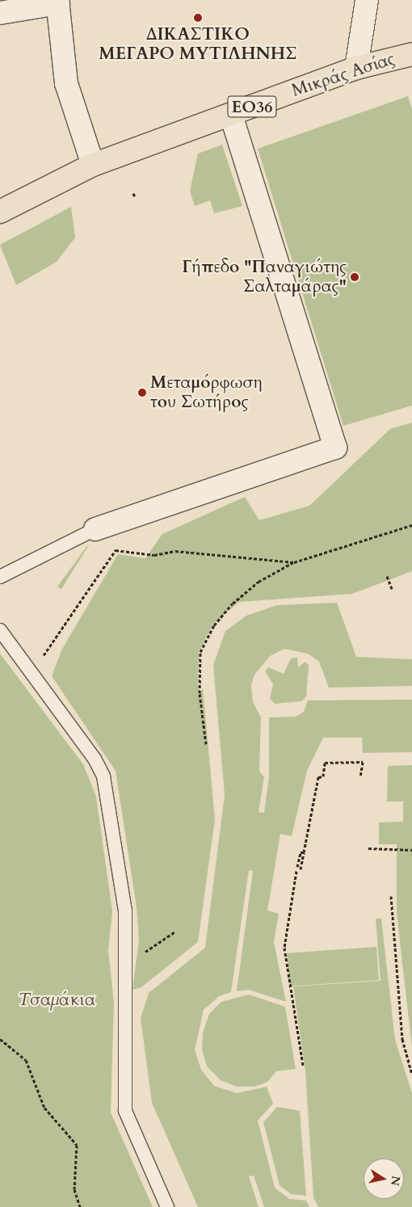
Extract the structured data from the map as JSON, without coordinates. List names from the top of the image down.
{
  "streets": {
    "main road": ["Μικράς Ασίας", "ΕΟ36"]
  },
  "crossings": [
    ["Μικράς Ασίας", "ΕΟ36"]
  ],
  "parks": ["Τσαμάκια"],
  "places": ["ΔΙΚΑΣΤΙΚΟ ΜΕΓΑΡΟ ΜΥΤΙΛΗΝΗΣ", "Γήπεδο \"Παναγιώτης Σαλταμάρας\"", "Μεταμόρφωση του Σωτήρος"],
  "north": "right"
}
